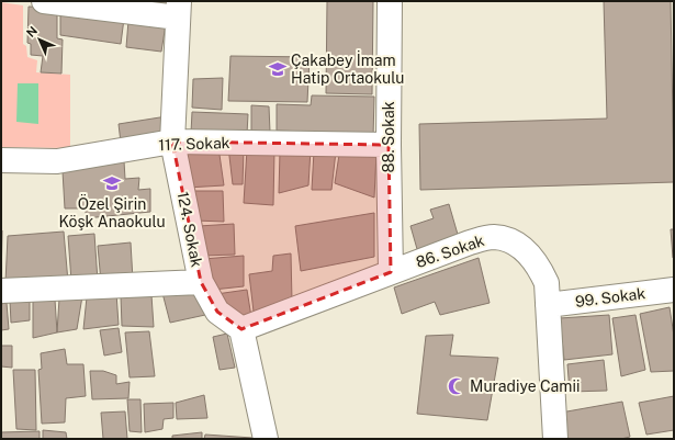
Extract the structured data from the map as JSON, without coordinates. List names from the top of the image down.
{
  "streets": {
    "street": [
      "88. Sokak",
      "117. Sokak",
      "124. Sokak",
      "86. Sokak",
      "99. Sokak"
    ]
  },
  "crossings": [
    ["88. Sokak", "117. Sokak"],
    ["88. Sokak", "86. Sokak"],
    ["117. Sokak", "124. Sokak"],
    ["124. Sokak", "86. Sokak"],
    ["86. Sokak", "99. Sokak"]
  ],
  "places": {
    "school or university": ["Çakabey İmam Hatip Ortaokulu", "Özel Şirin Köşk Anaokulu"],
    "mosque": ["Muradiye Camii"]
  },
  "north": "top left"
}
